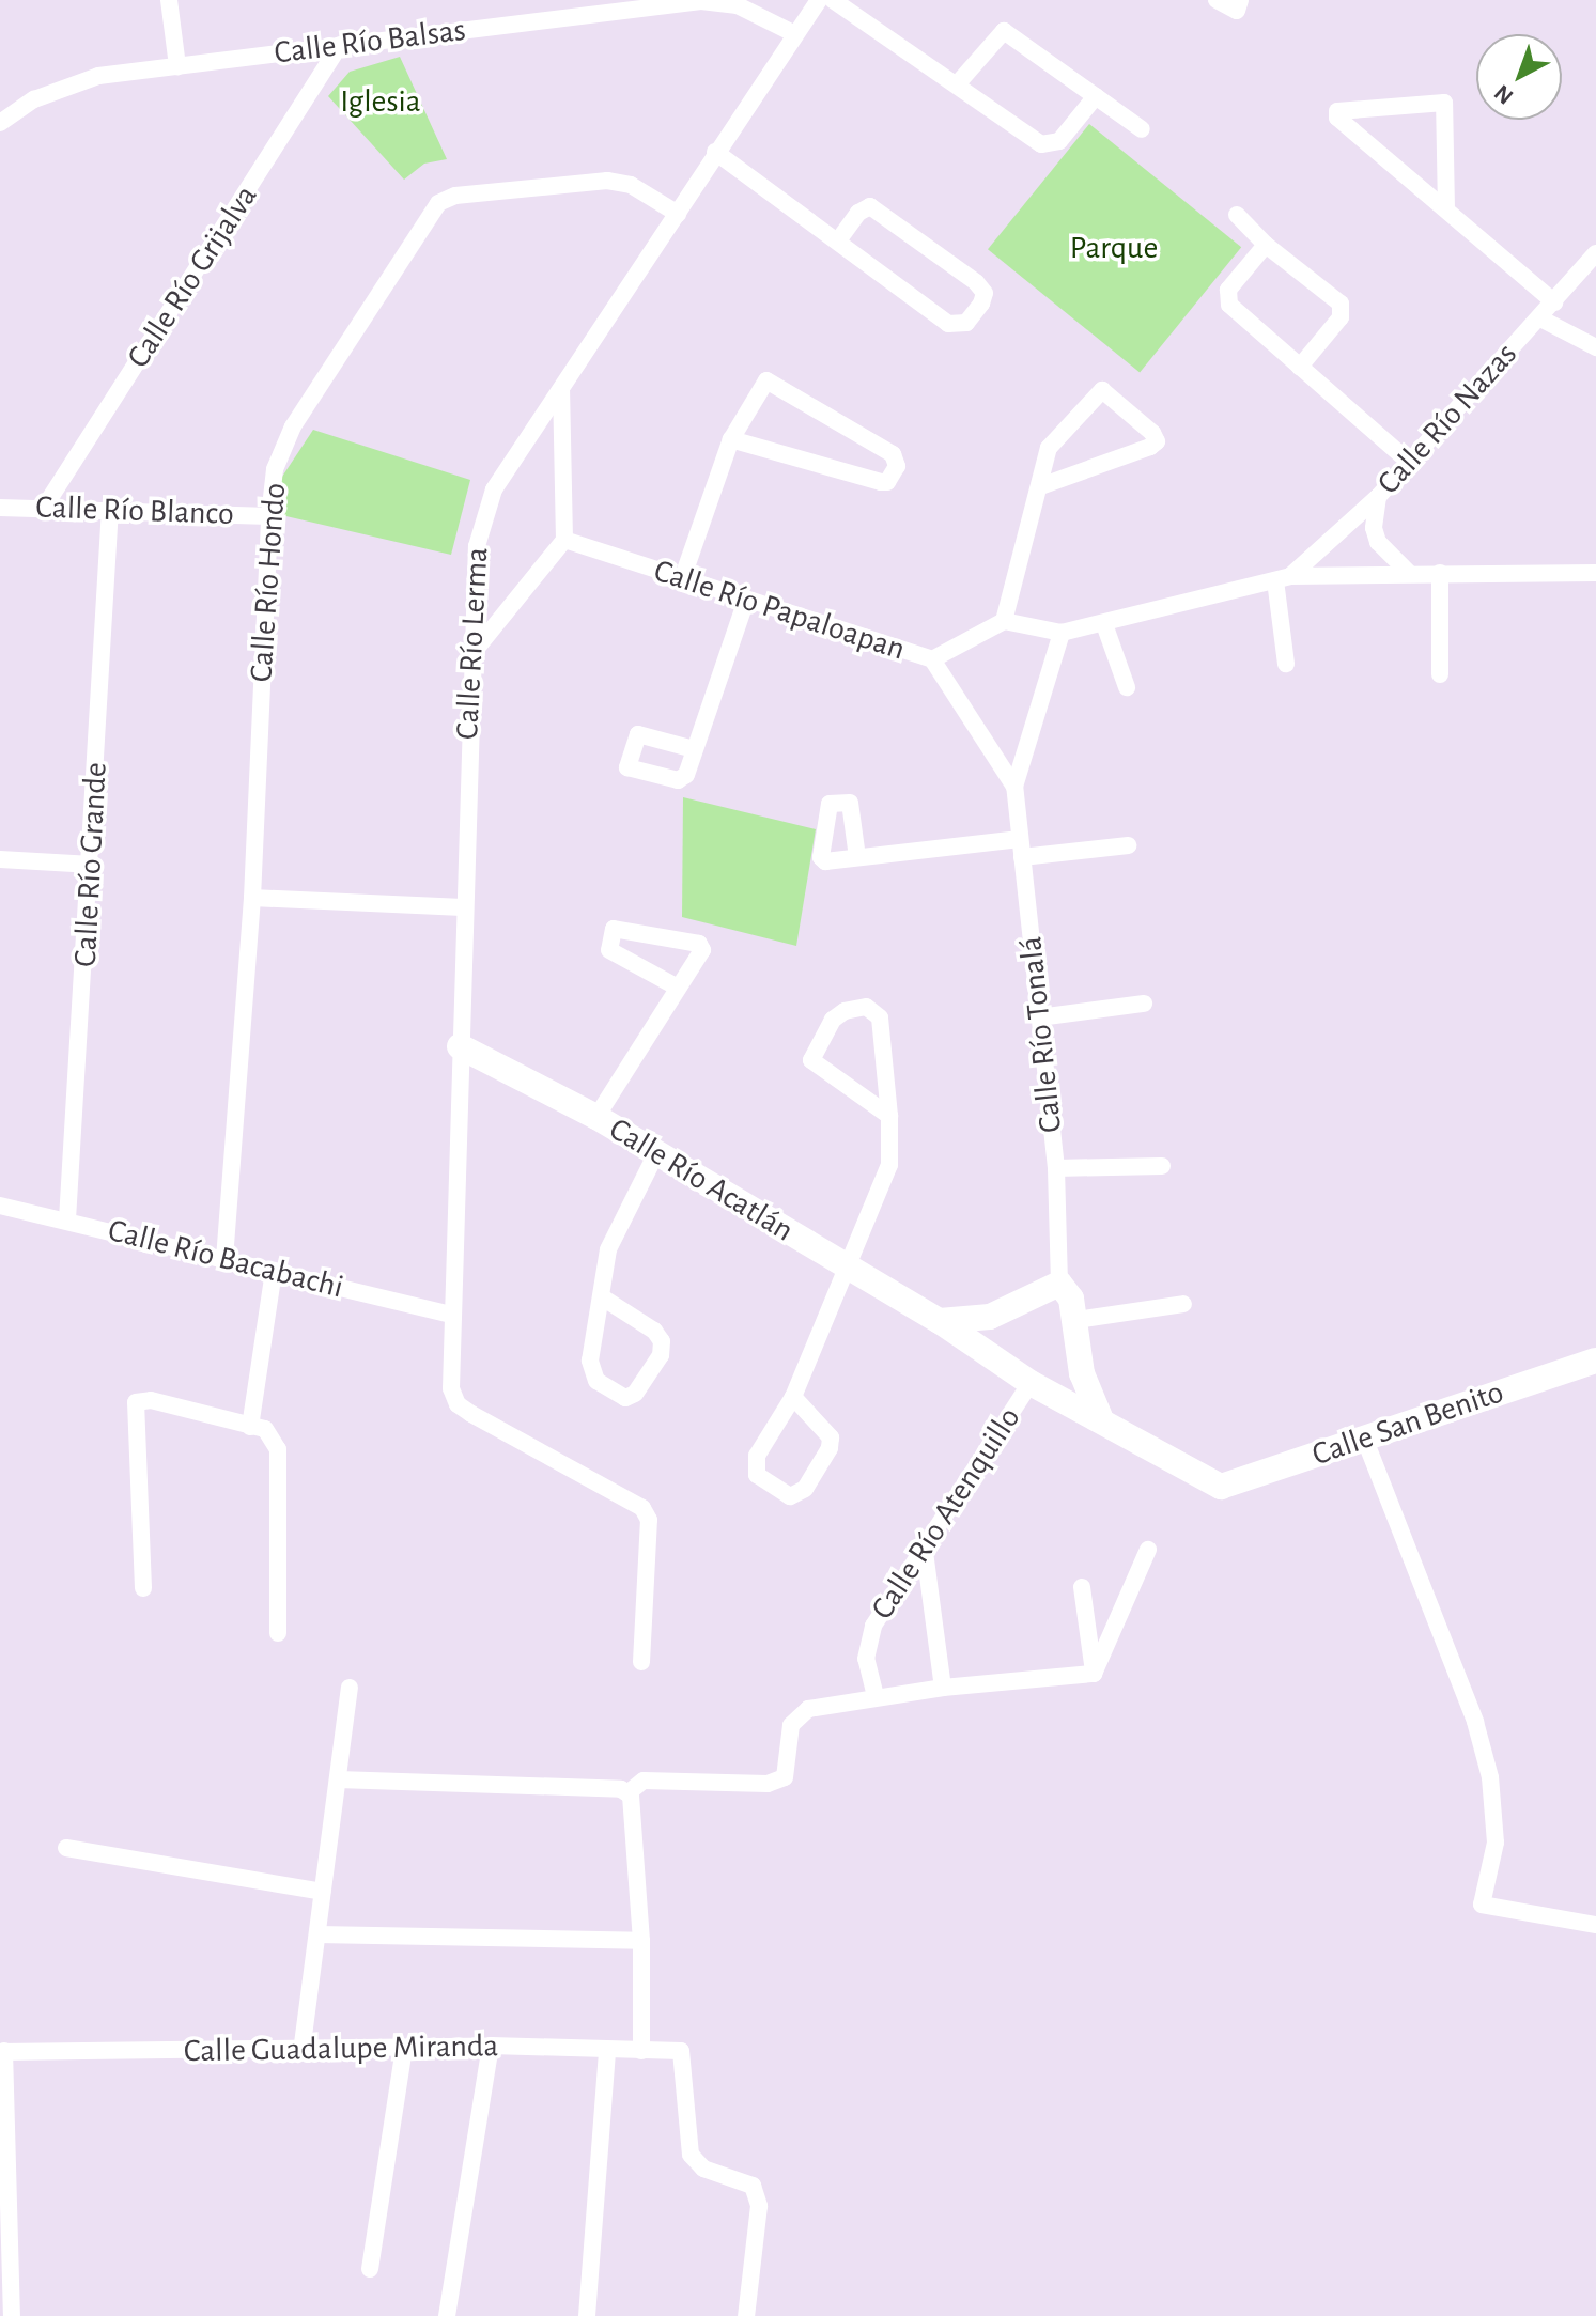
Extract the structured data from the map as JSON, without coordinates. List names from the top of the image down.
{
  "streets": {
    "street": [
      "Calle Río Balsas",
      "Calle Río Grijalva",
      "Calle Río Nazas",
      "Calle Río Blanco",
      "Calle Río Hondo",
      "Calle Río Papaloapan",
      "Calle Río Lerma",
      "Calle Río Grande",
      "Calle Río Tonalá",
      "Calle Río Acatlán",
      "Calle Río Bacabachi",
      "Calle San Benito",
      "Calle Río Atenquillo",
      "Calle Guadalupe Miranda"
    ]
  },
  "crossings": [
    ["Calle Río Balsas", "Calle Río Grijalva"],
    ["Calle Río Balsas", "Calle Río Lerma"],
    ["Calle Río Grijalva", "Calle Río Blanco"],
    ["Calle Río Blanco", "Calle Río Hondo"],
    ["Calle Río Blanco", "Calle Río Grande"],
    ["Calle Río Hondo", "Calle Río Lerma"],
    ["Calle Río Hondo", "Calle Río Bacabachi"],
    ["Calle Río Papaloapan", "Calle Río Tonalá"],
    ["Calle Río Lerma", "Calle Río Acatlán"],
    ["Calle Río Lerma", "Calle Río Bacabachi"],
    ["Calle Río Grande", "Calle Río Bacabachi"],
    ["Calle Río Acatlán", "Calle San Benito"],
    ["Calle Río Acatlán", "Calle Río Atenquillo"]
  ],
  "parks": ["Iglesia", "Parque"],
  "north": "bottom left"
}
